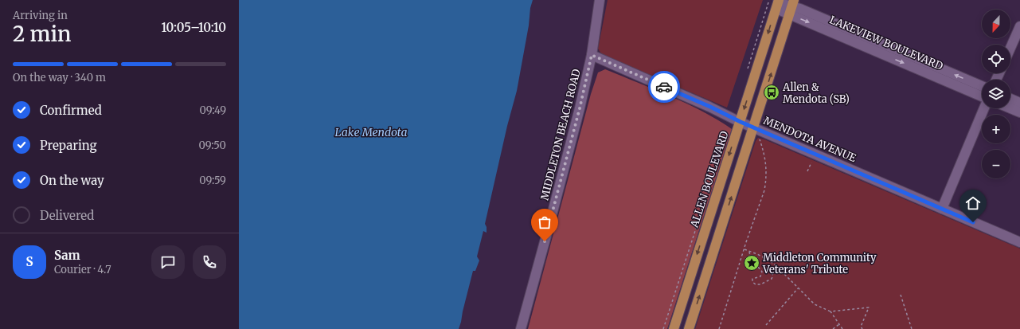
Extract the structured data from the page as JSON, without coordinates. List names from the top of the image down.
{
  "streets": {
    "main road": ["ALLEN BOULEVARD"],
    "street": ["LAKEVIEW BOULEVARD", "MIDDLETON BEACH ROAD", "MENDOTA AVENUE"]
  },
  "crossings": [
    ["LAKEVIEW BOULEVARD", "ALLEN BOULEVARD"],
    ["MIDDLETON BEACH ROAD", "MENDOTA AVENUE"],
    ["MENDOTA AVENUE", "ALLEN BOULEVARD"]
  ],
  "water": ["Lake Mendota"],
  "places": {
    "bus stop": ["Allen & Mendota (SB)"],
    "place": ["Middleton Community Veterans' Tribute"]
  },
  "north": "bottom",
  "page": {
    "heading": ["2 min", "Arriving in", "10:05–10:10"],
    "panel": ["Sam", "Courier · 4.7"],
    "map_buttons": ["+", "−"],
    "bar": "On the way · 340 m",
    "list": [
      ["Confirmed", "09:49"],
      ["Preparing", "09:50"],
      ["On the way", "09:59"],
      "Delivered"
    ],
    "round": "S"
  }
}
